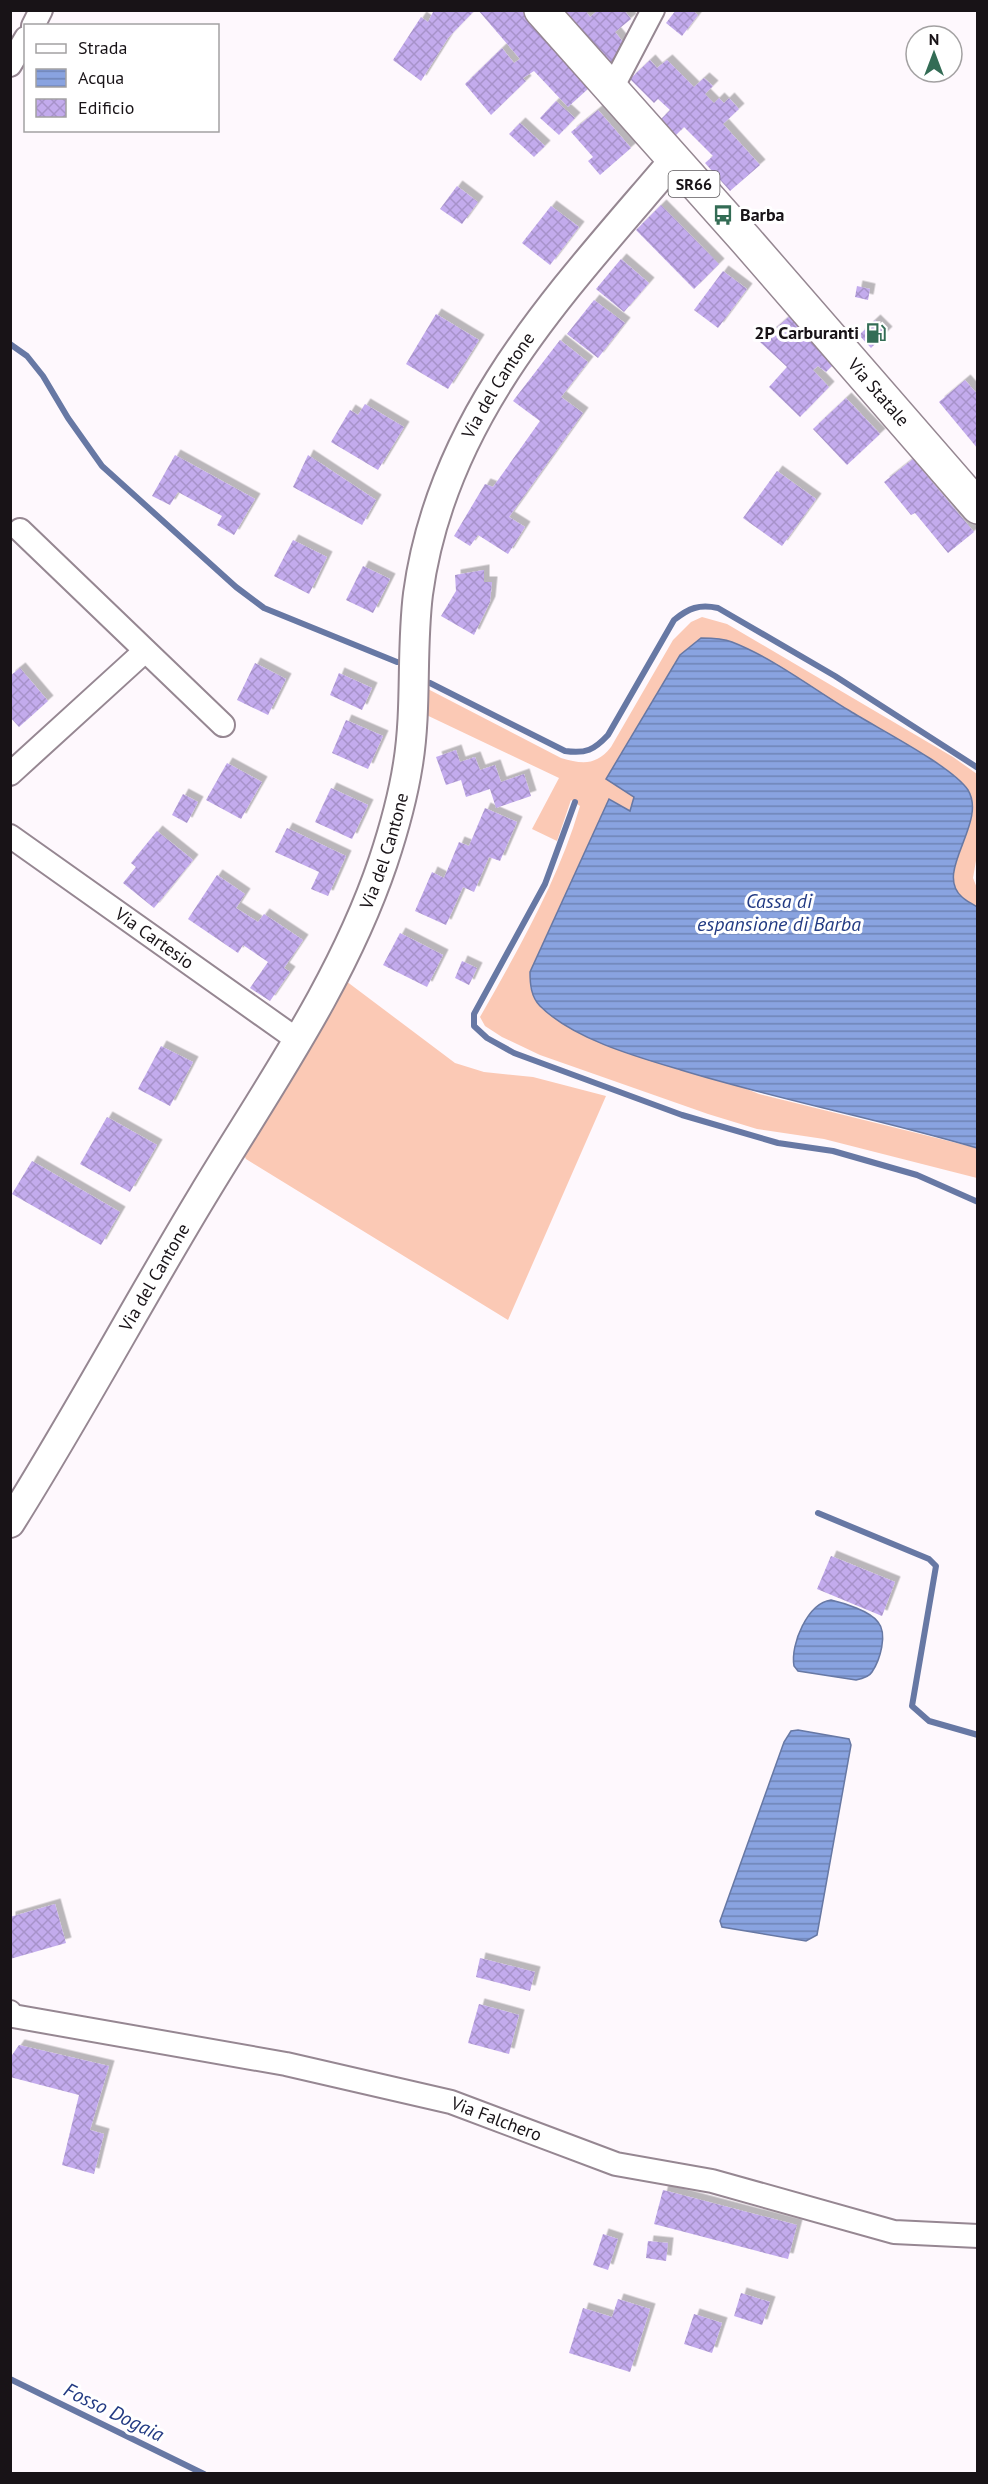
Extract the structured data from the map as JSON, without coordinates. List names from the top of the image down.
{
  "streets": {
    "main road": ["SR66", "Via Statale"],
    "street": ["Via del Cantone", "Via Cartesio", "Via Falchero"]
  },
  "crossings": [
    ["Via del Cantone", "Via Statale"],
    ["Via del Cantone", "Via Cartesio"]
  ],
  "water": ["Cassa di espansione di Barba", "Fosso Dogaia"],
  "places": {
    "bus stop": ["Barba"],
    "fuel station": ["2P Carburanti"]
  },
  "legend": ["Strada", "Acqua", "Edificio"],
  "north": "top"
}
